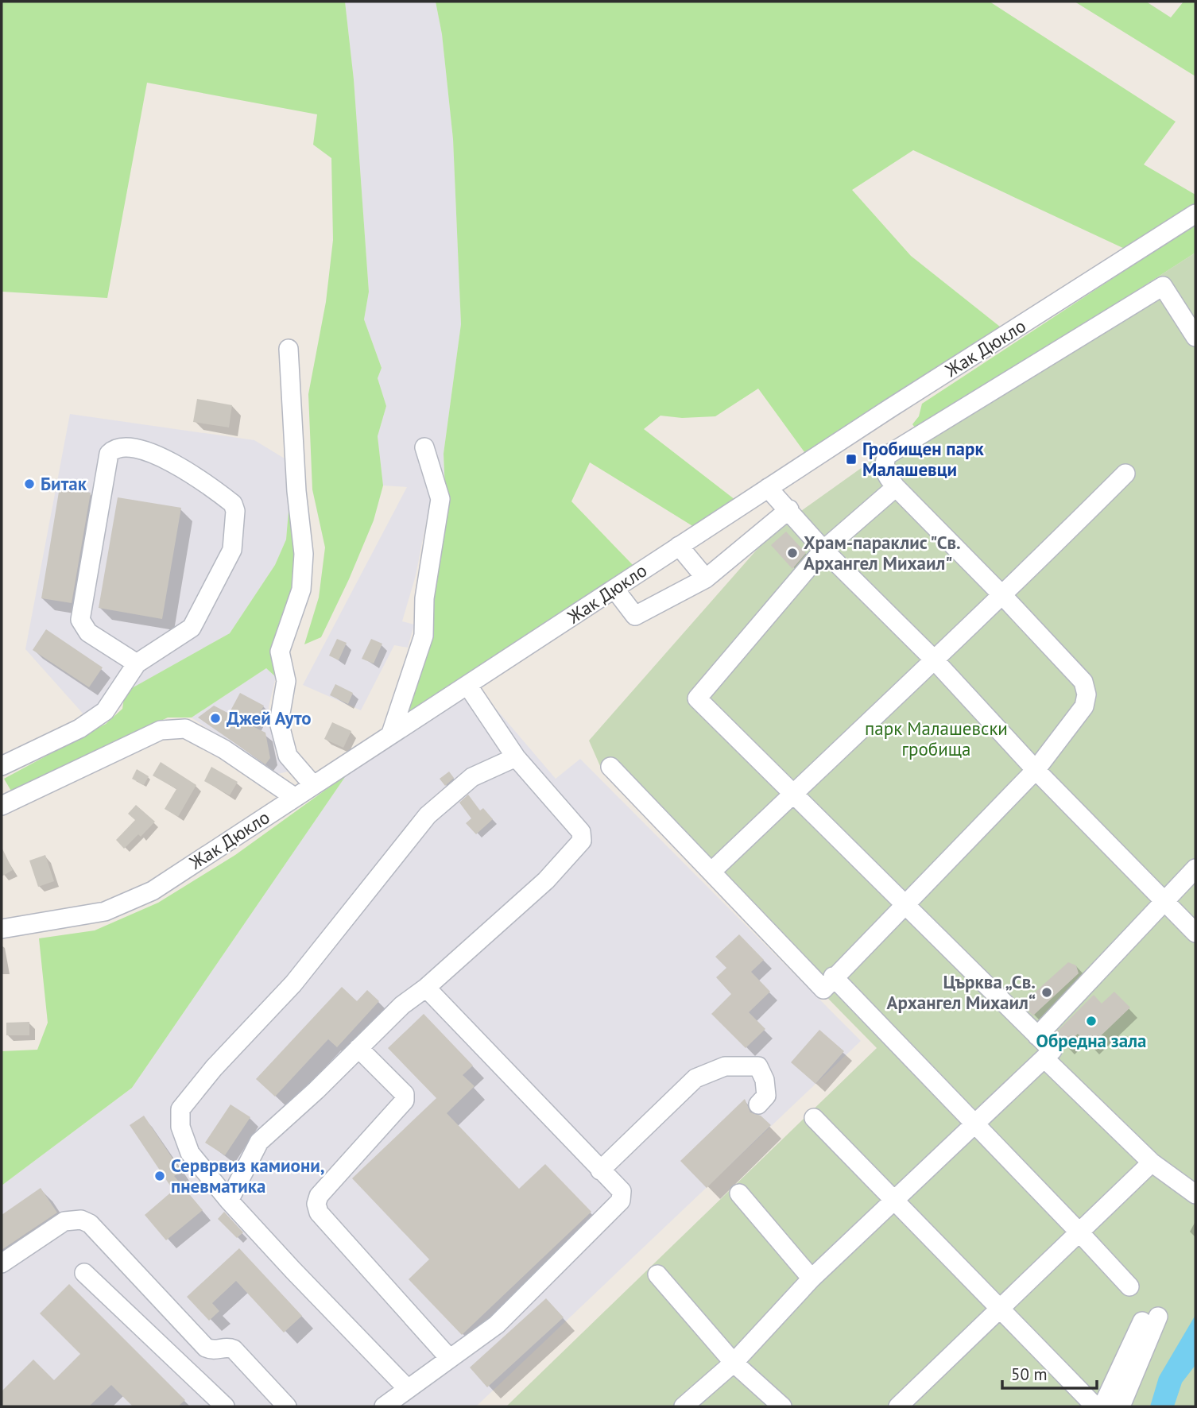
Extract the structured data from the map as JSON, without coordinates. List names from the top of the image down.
{
  "streets": {
    "street": ["Жак Дюкло"]
  },
  "parks": ["парк Малашевски гробища"],
  "places": {
    "transit": ["Гробищен парк Малашевци"],
    "other": [
      "Битак",
      "Храм-параклис \"Св. Архангел Михаил\"",
      "Джей Ауто",
      "Църква „Св. Архангел Михаил“",
      "Обредна зала",
      "Серврвиз камиони, пневматика"
    ]
  },
  "scale_bar": "50 m"
}
